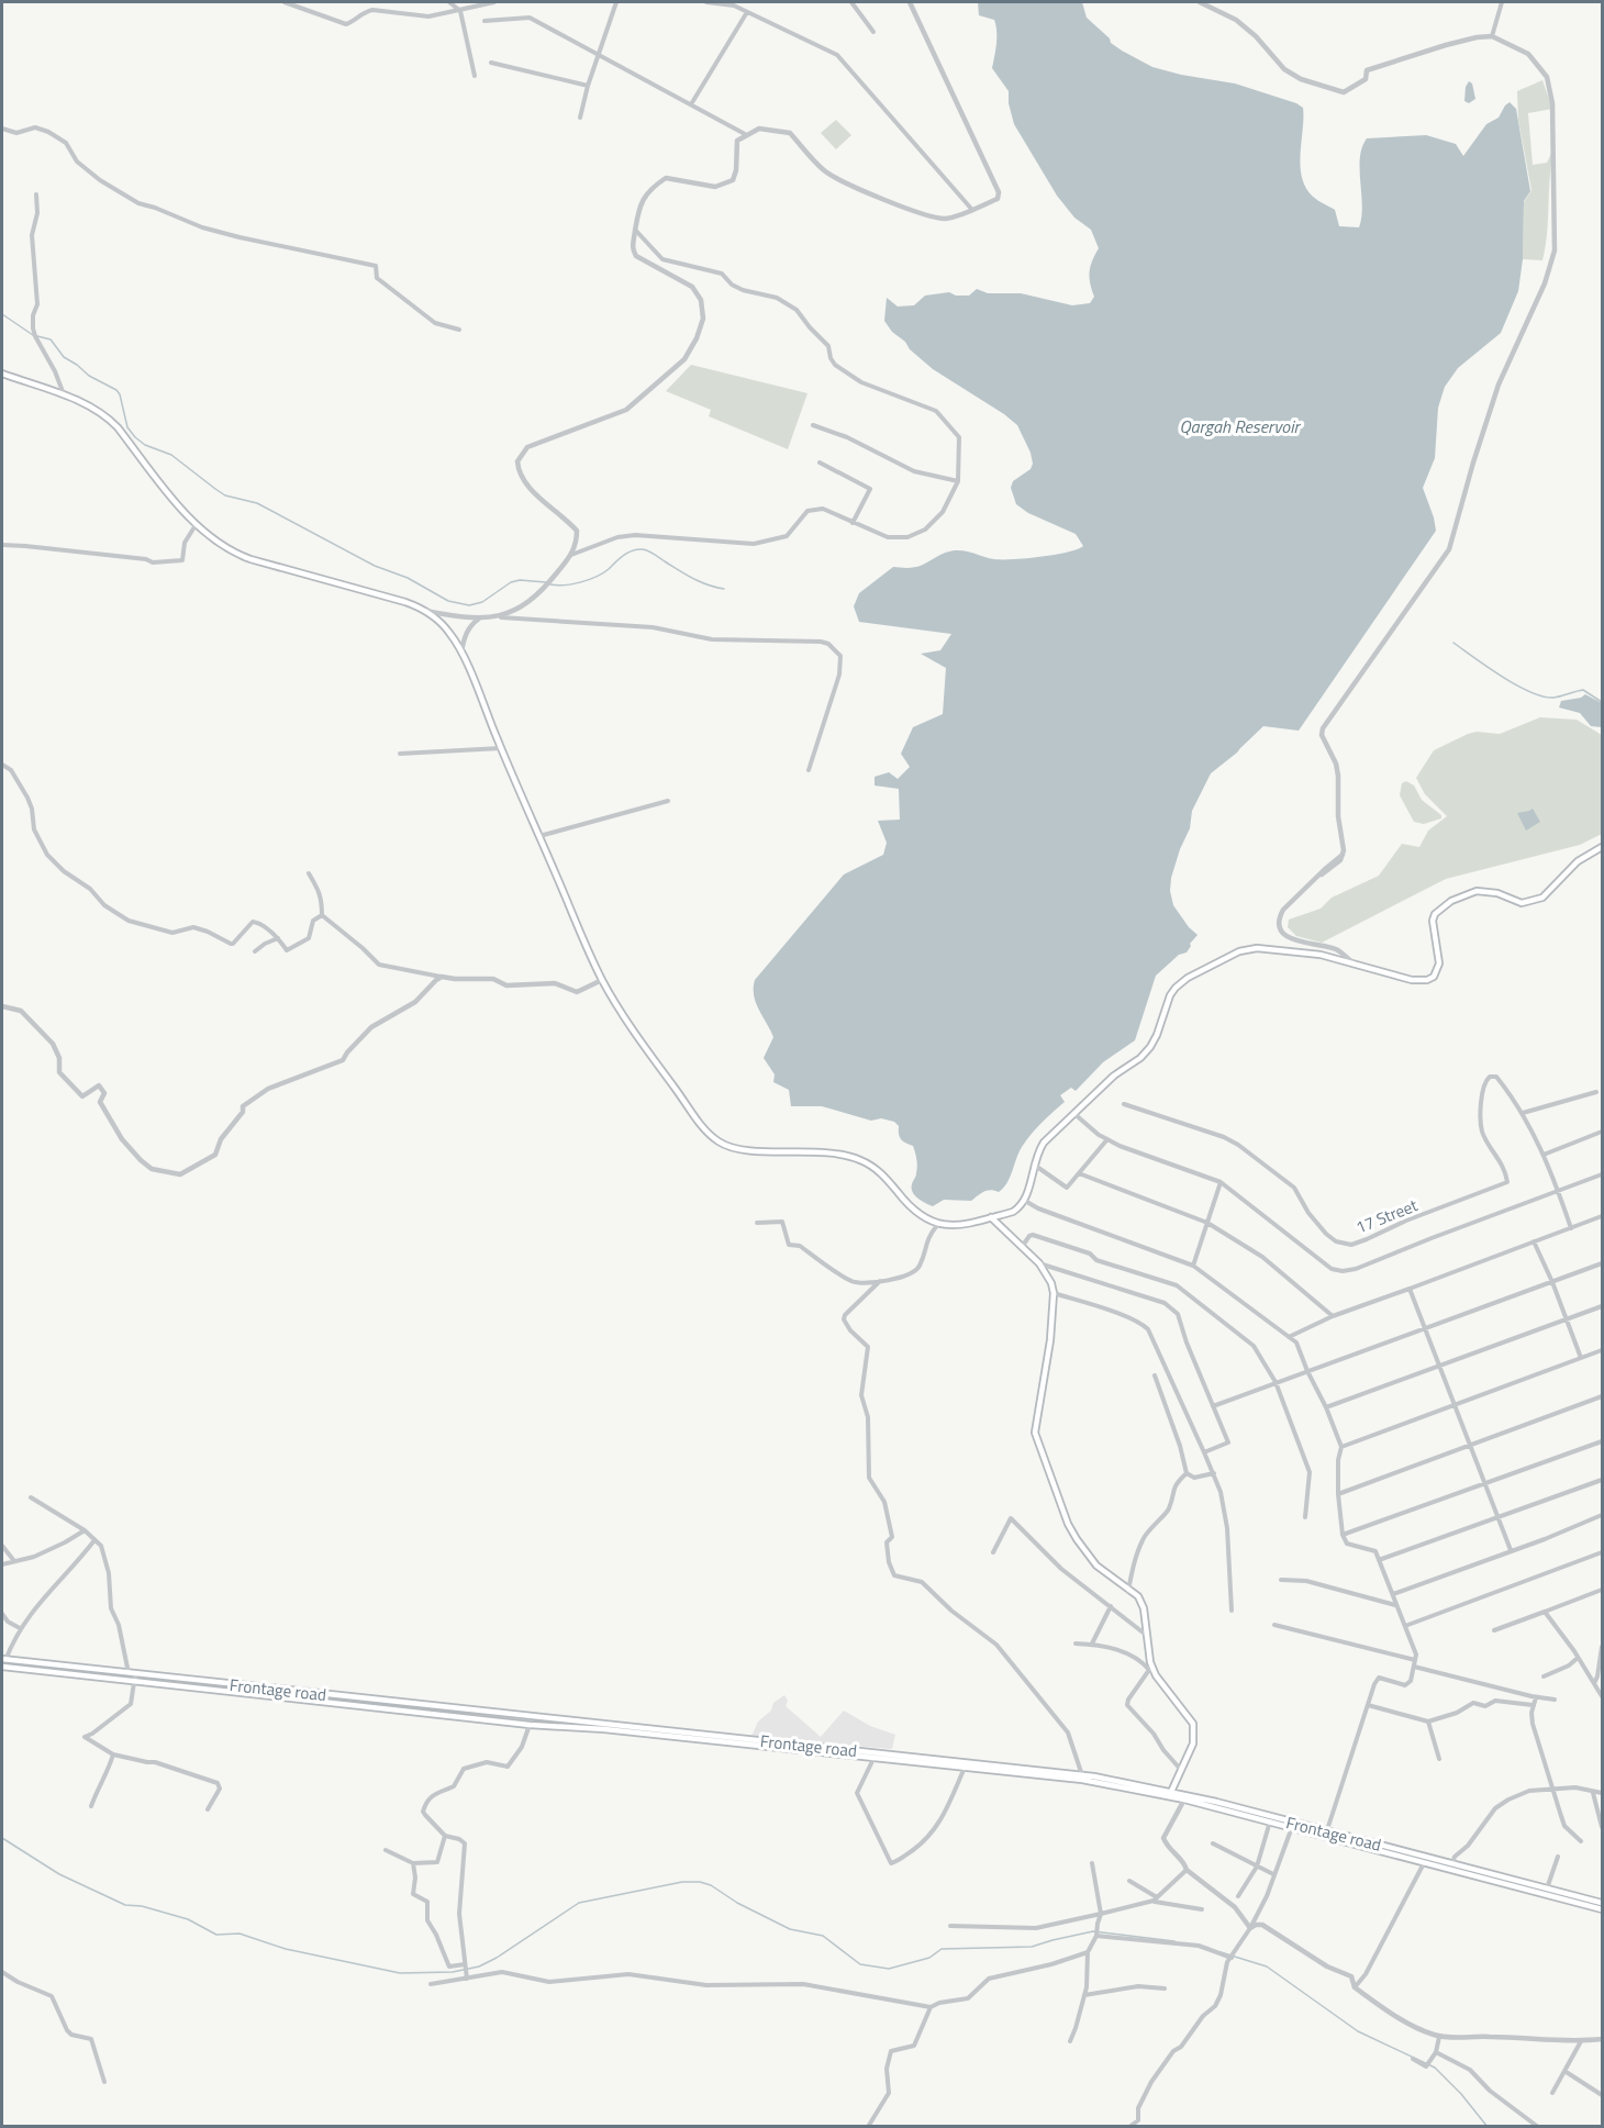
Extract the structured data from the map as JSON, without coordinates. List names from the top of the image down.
{
  "streets": {
    "main road": ["Frontage road"],
    "street": ["17 Street"]
  },
  "water": ["Qargah Reservoir"]
}
